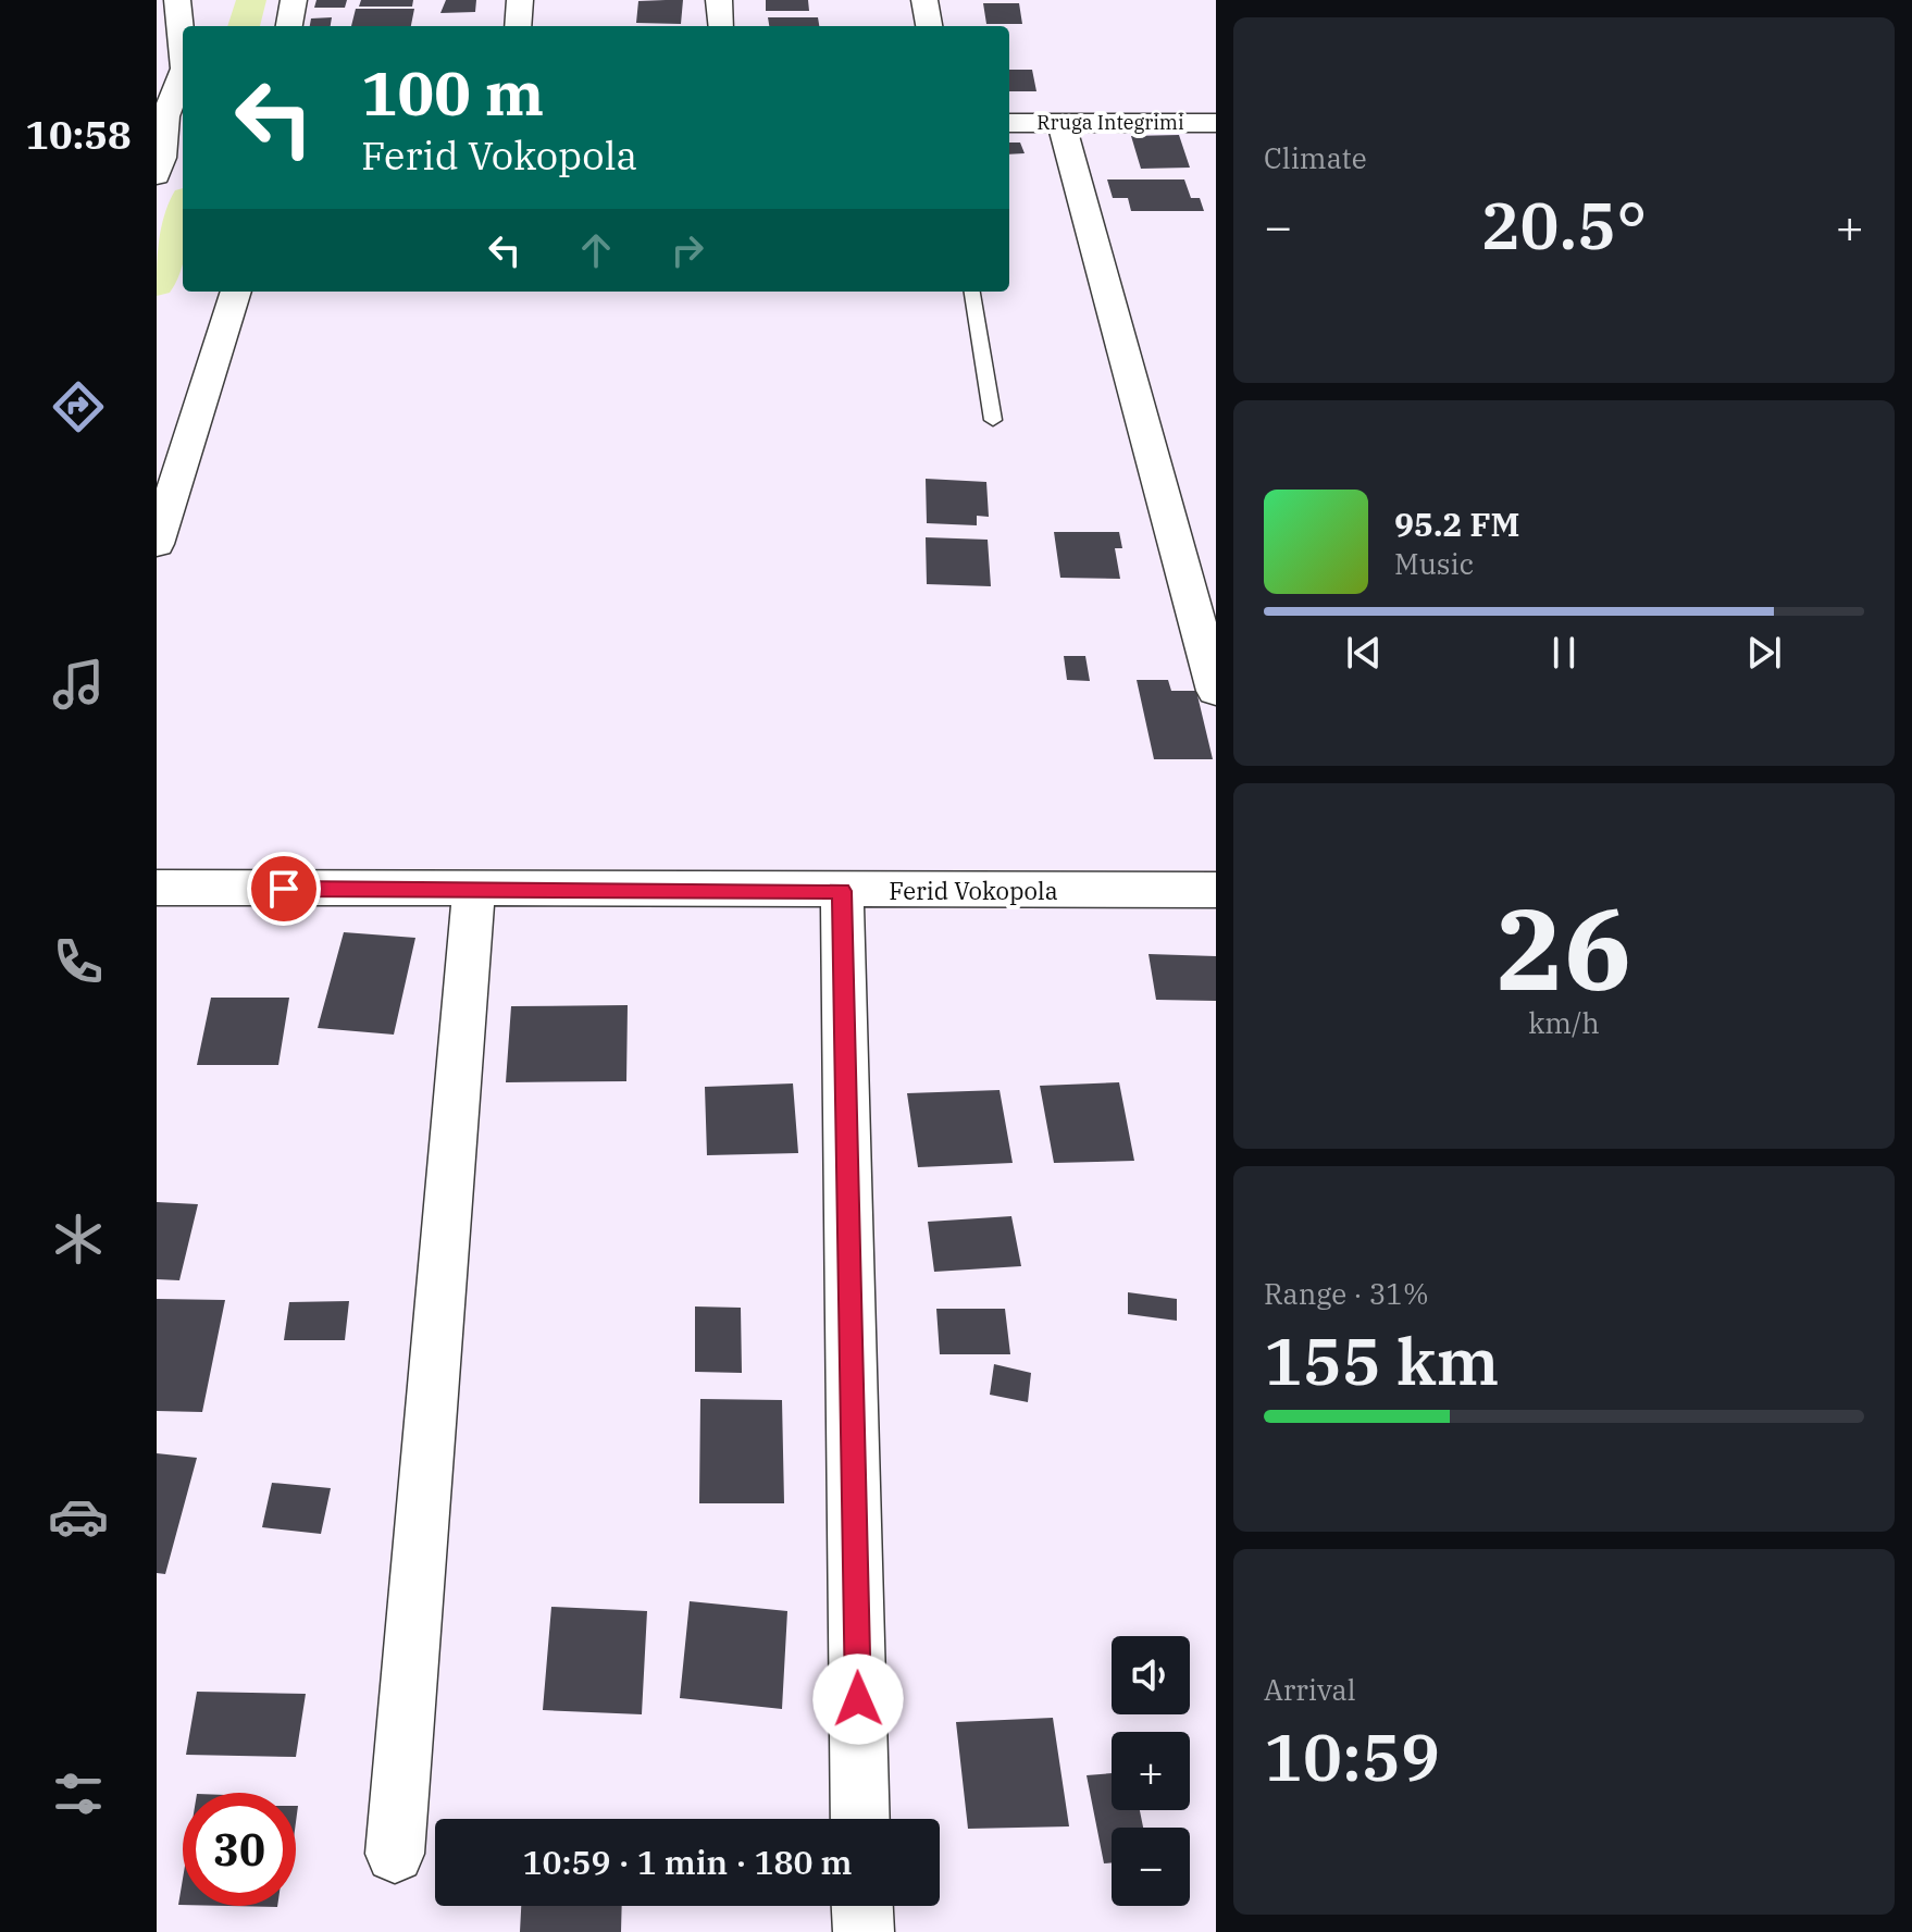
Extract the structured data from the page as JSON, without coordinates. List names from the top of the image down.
{
  "streets": {
    "street": ["Rruga Integrimi", "Ferid Vokopola"]
  },
  "page": {
    "tabs": "10:58",
    "tile": [
      "Climate",
      ["26", "km/h"],
      ["Range · 31%", "155 km"],
      ["Arrival", "10:59"]
    ],
    "turn": ["100 m", "Ferid Vokopola"],
    "heat": ["−", "20.5°", "+"],
    "song": ["95.2 FM", "Music"],
    "map_buttons": ["+", "−"],
    "limit": "30",
    "trip": "10:59 · 1 min · 180 m"
  }
}
